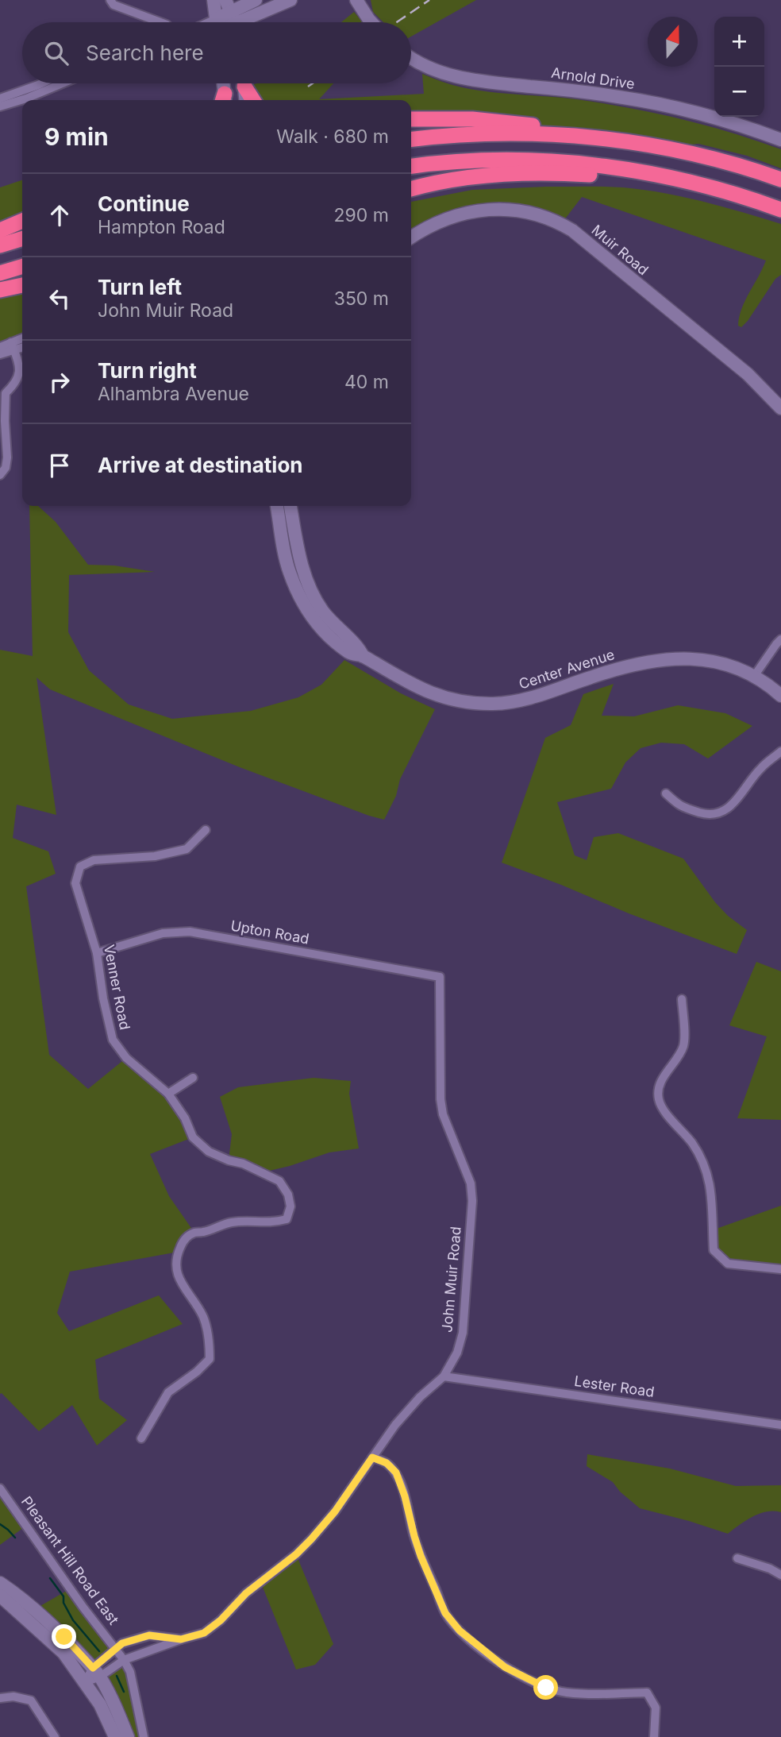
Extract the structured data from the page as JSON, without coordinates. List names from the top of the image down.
{
  "streets": {
    "street": [
      "Arnold Drive",
      "Muir Road",
      "Center Avenue",
      "Upton Road",
      "Venner Road",
      "John Muir Road",
      "Lester Road",
      "Pleasant Hill Road East"
    ]
  },
  "crossings": [
    ["Upton Road", "Venner Road"],
    ["Upton Road", "John Muir Road"],
    ["John Muir Road", "Lester Road"],
    ["John Muir Road", "Pleasant Hill Road East"]
  ],
  "north": "top",
  "page": {
    "map_buttons": ["+", "−"],
    "search": "Search here",
    "heading": ["9 min", "Walk · 680 m"],
    "list": [
      ["Continue", "Hampton Road", "290 m"],
      ["Turn left", "John Muir Road", "350 m"],
      ["Turn right", "Alhambra Avenue", "40 m"],
      "Arrive at destination"
    ]
  }
}
